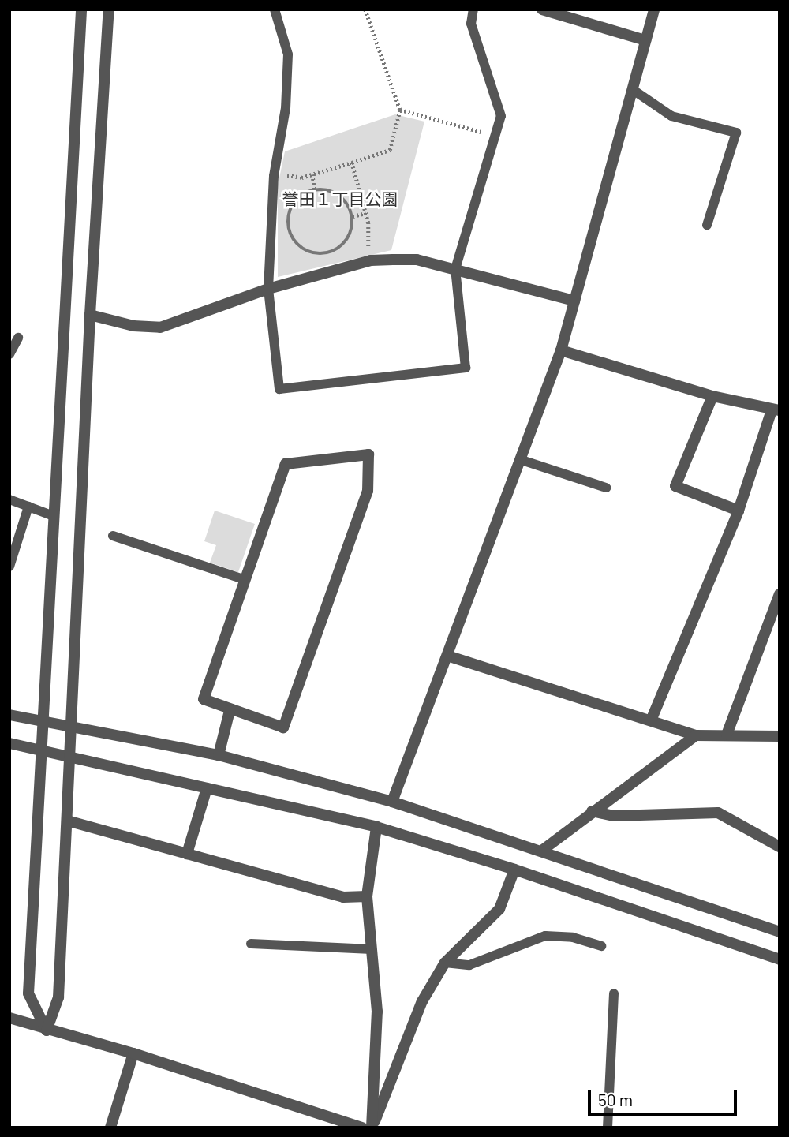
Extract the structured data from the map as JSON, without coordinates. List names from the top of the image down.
{
  "parks": ["誉田１丁目公園"],
  "scale_bar": "50 m"
}
